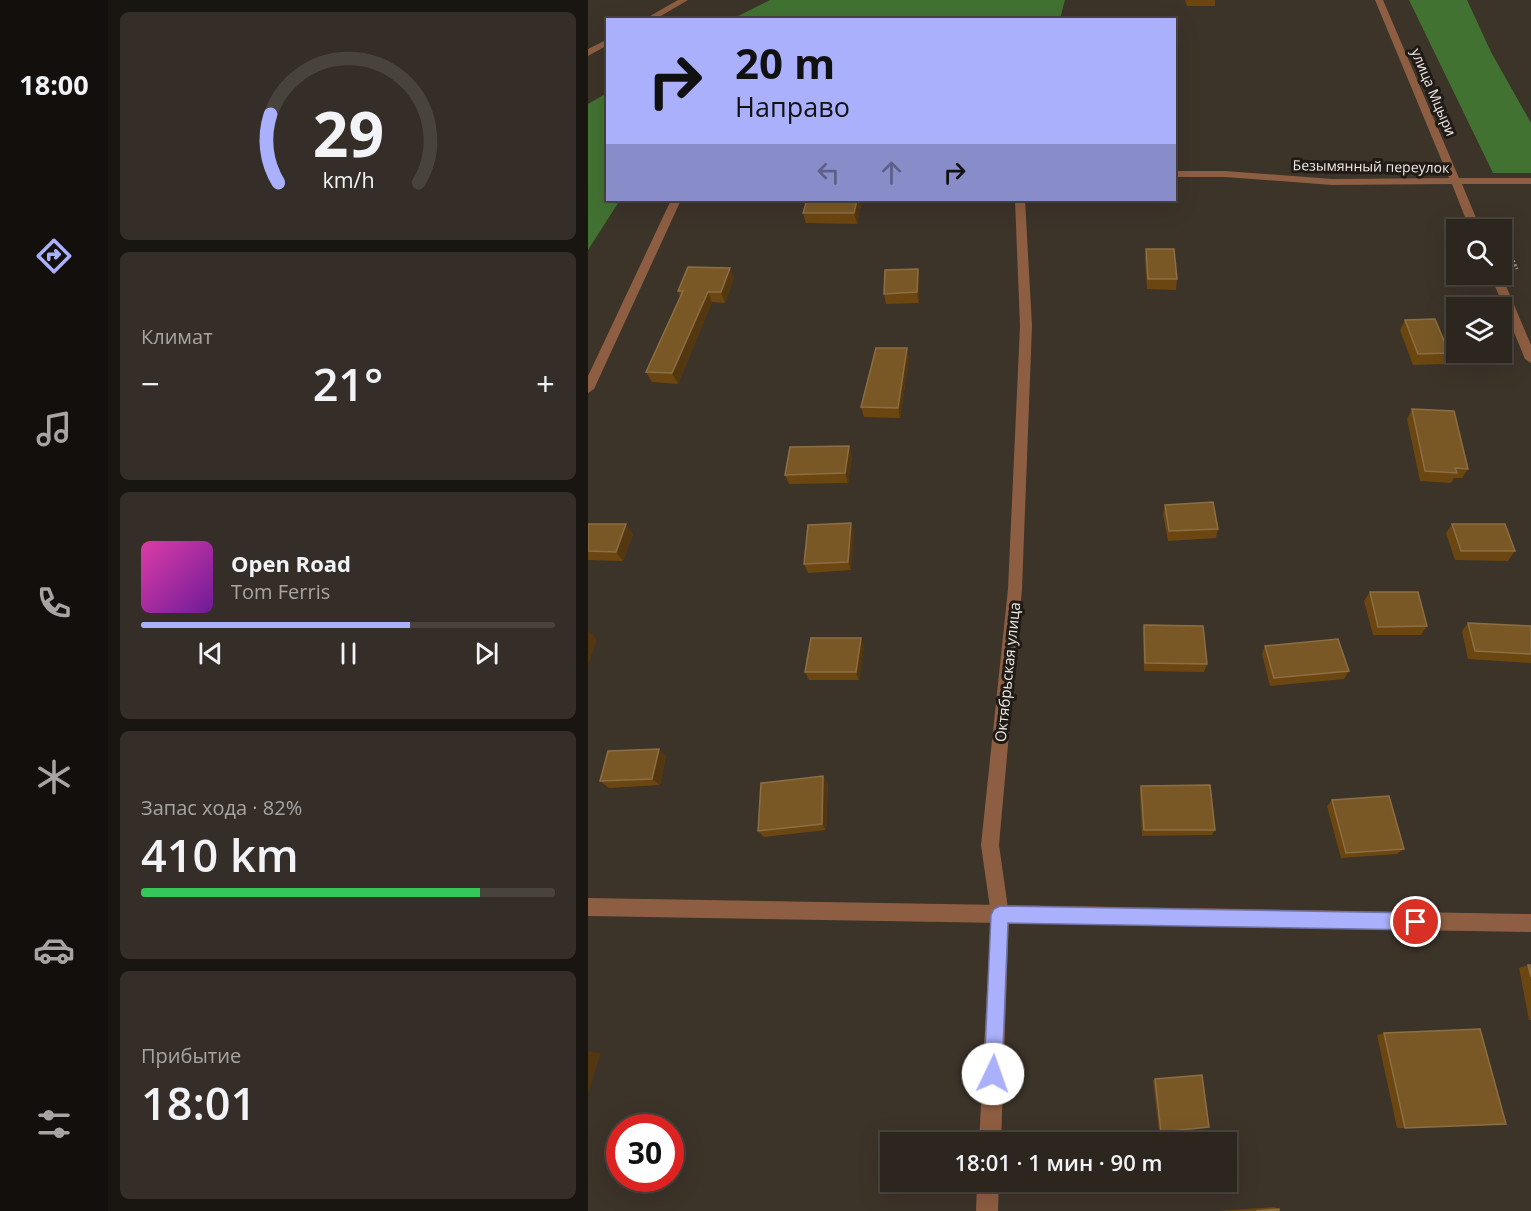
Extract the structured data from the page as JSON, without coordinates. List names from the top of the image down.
{
  "streets": {
    "street": ["улица Мцыри", "Безымянный переулок", "Октябрьская улица"]
  },
  "crossings": [
    ["улица Мцыри", "Безымянный переулок"]
  ],
  "page": {
    "tabs": "18:00",
    "turn": ["20 m", "Направо"],
    "tile": [
      "Климат",
      ["Запас хода · 82%", "410 km"],
      ["Прибытие", "18:01"]
    ],
    "heat": ["−", "21°", "+"],
    "song": ["Open Road", "Tom Ferris"],
    "limit": "30",
    "trip": "18:01 · 1 мин · 90 m",
    "gauge": ["29", "km/h"]
  }
}
